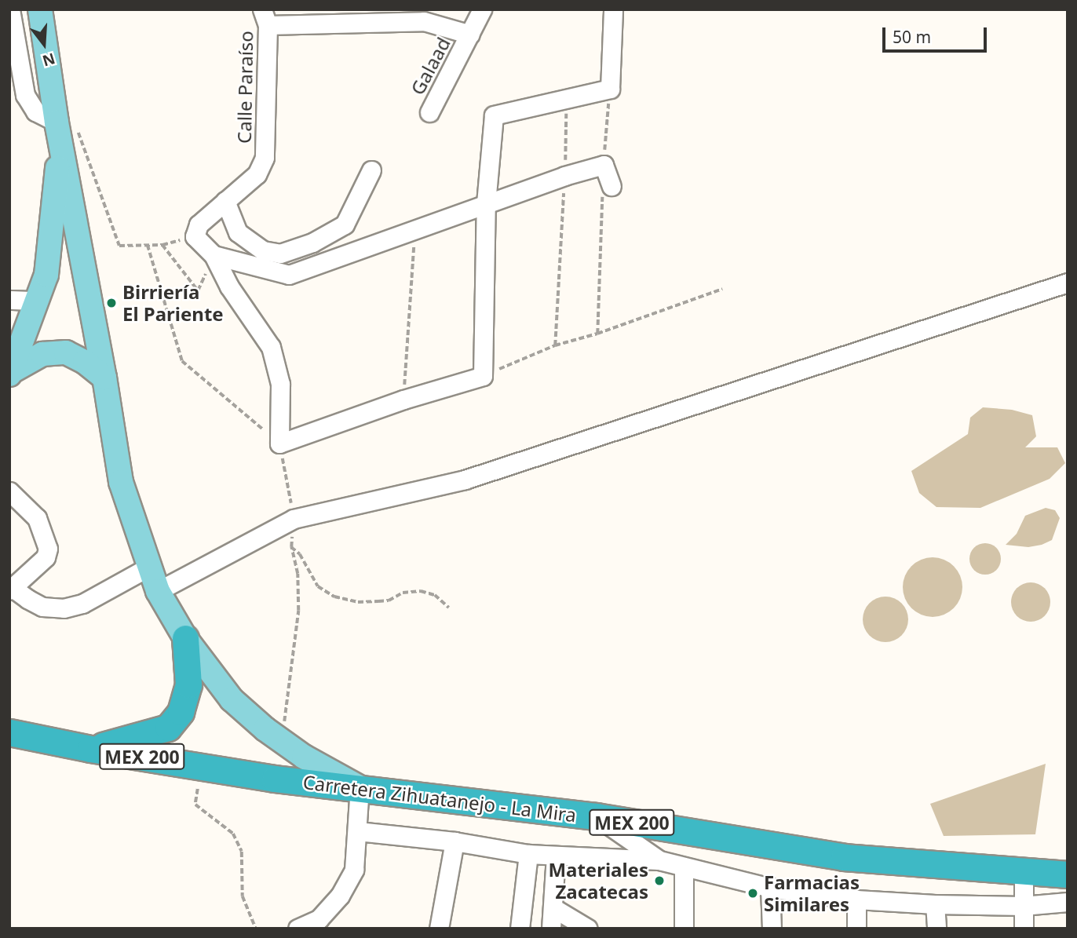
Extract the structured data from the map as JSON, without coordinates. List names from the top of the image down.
{
  "streets": {
    "highway": ["MEX 200", "Carretera Zihuatanejo - La Mira"],
    "street": ["Galaad", "Calle Paraíso"]
  },
  "places": ["Birriería El Pariente", "Materiales Zacatecas", "Farmacias Similares"],
  "scale_bar": "50 m",
  "north": "bottom"
}
